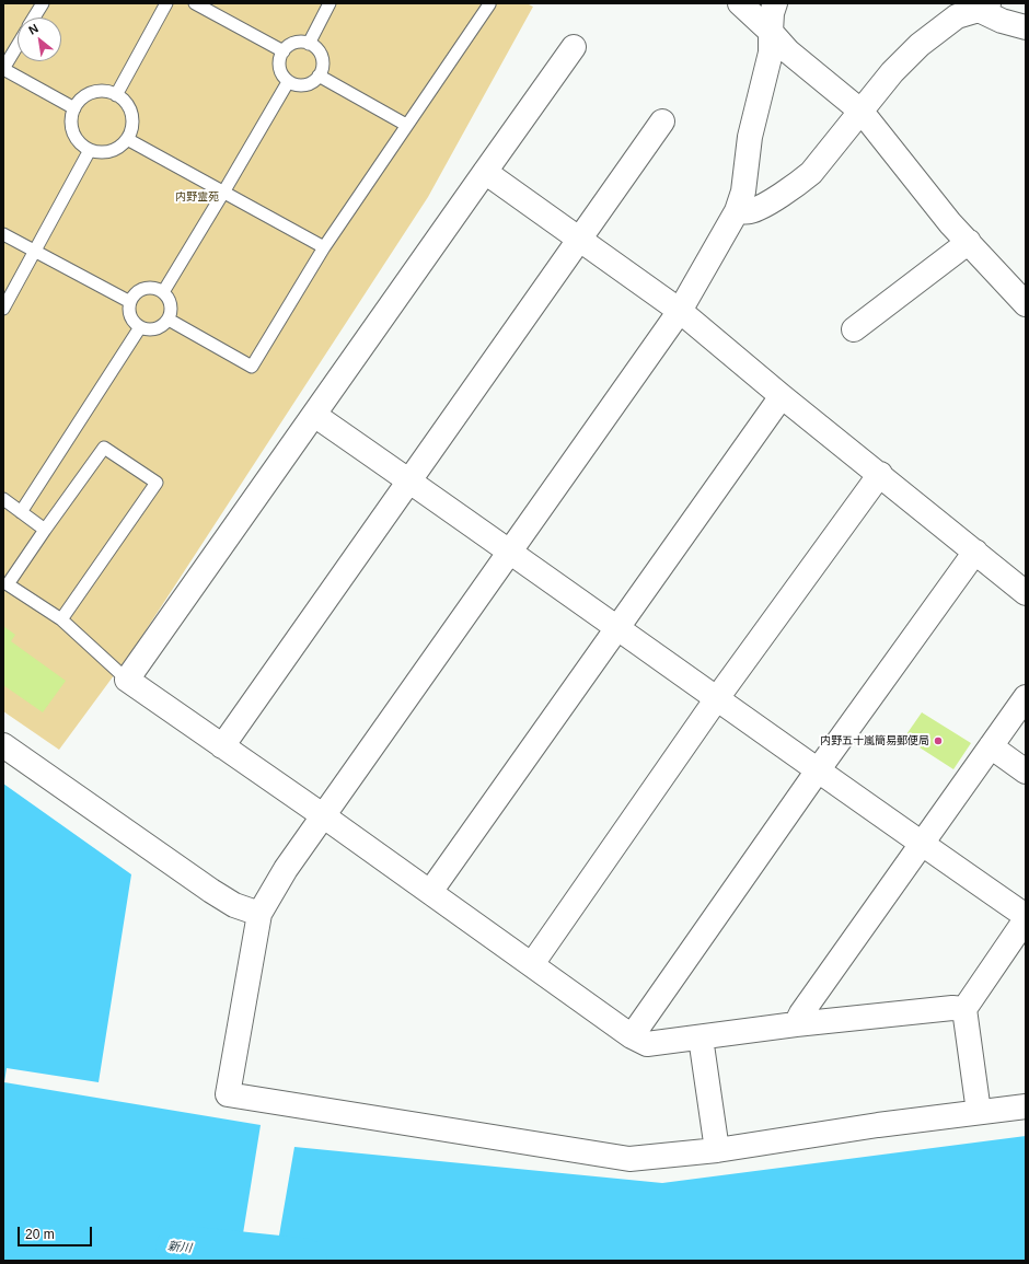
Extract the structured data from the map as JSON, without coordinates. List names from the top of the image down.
{
  "water": ["新川"],
  "parks": ["内野霊苑"],
  "places": ["内野五十嵐簡易郵便局"],
  "scale_bar": "20 m",
  "north": "top left"
}
